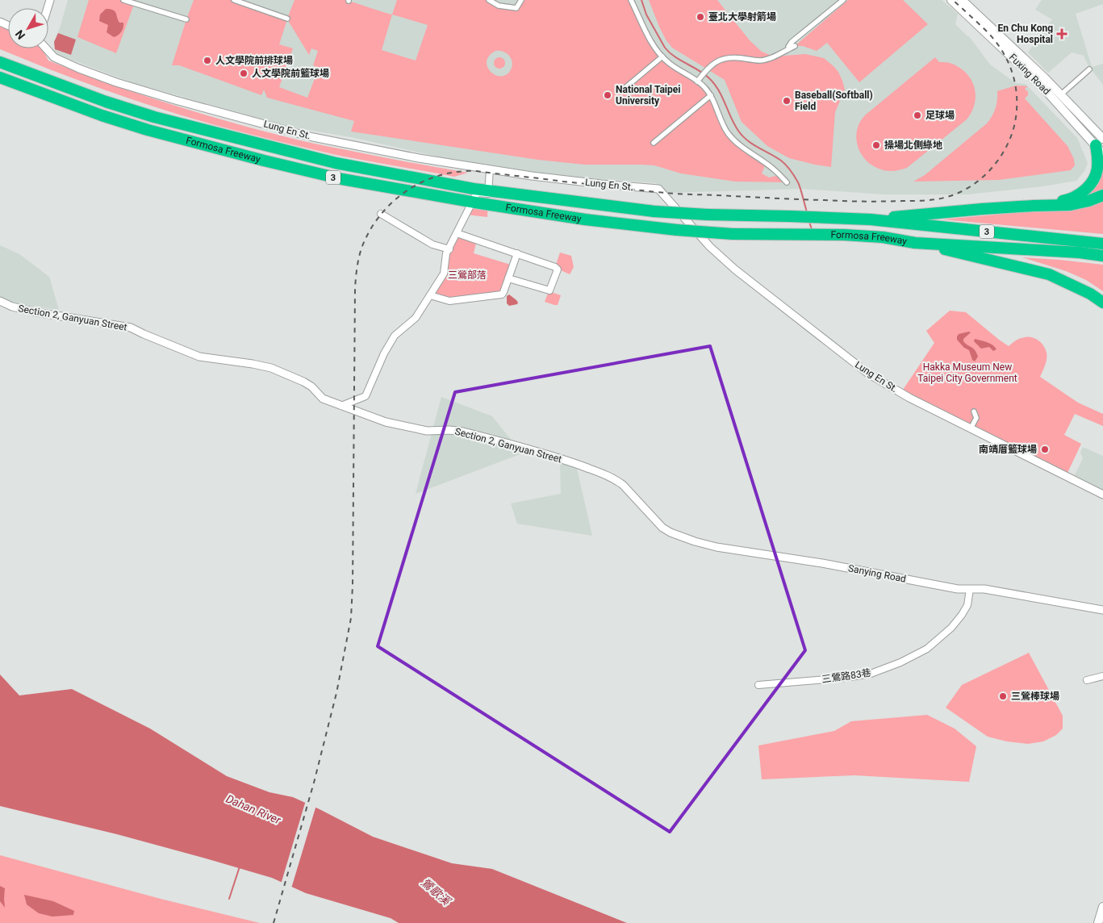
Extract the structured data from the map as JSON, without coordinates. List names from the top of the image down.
{
  "streets": {
    "highway": ["Formosa Freeway", "3"],
    "main road": ["Fuxing Road"],
    "street": [
      "Lung En St.",
      "Section 2, Ganyuan Street",
      "Sanying Road",
      "三鶯路83巷"
    ]
  },
  "crossings": [
    ["Section 2, Ganyuan Street", "Sanying Road"],
    ["Sanying Road", "三鶯路83巷"]
  ],
  "water": ["Dahan River", "鶯歌溪"],
  "parks": ["三鶯部落", "Hakka Museum New Taipei City Government"],
  "places": {
    "other": [
      "臺北大學射箭場",
      "人文學院前排球場",
      "人文學院前籃球場",
      "National Taipei University",
      "Baseball(Softball) Field",
      "足球場",
      "操場北側綠地",
      "南靖厝籃球場",
      "三鶯棒球場"
    ],
    "health": ["En Chu Kong Hospital"]
  },
  "north": "bottom left"
}
